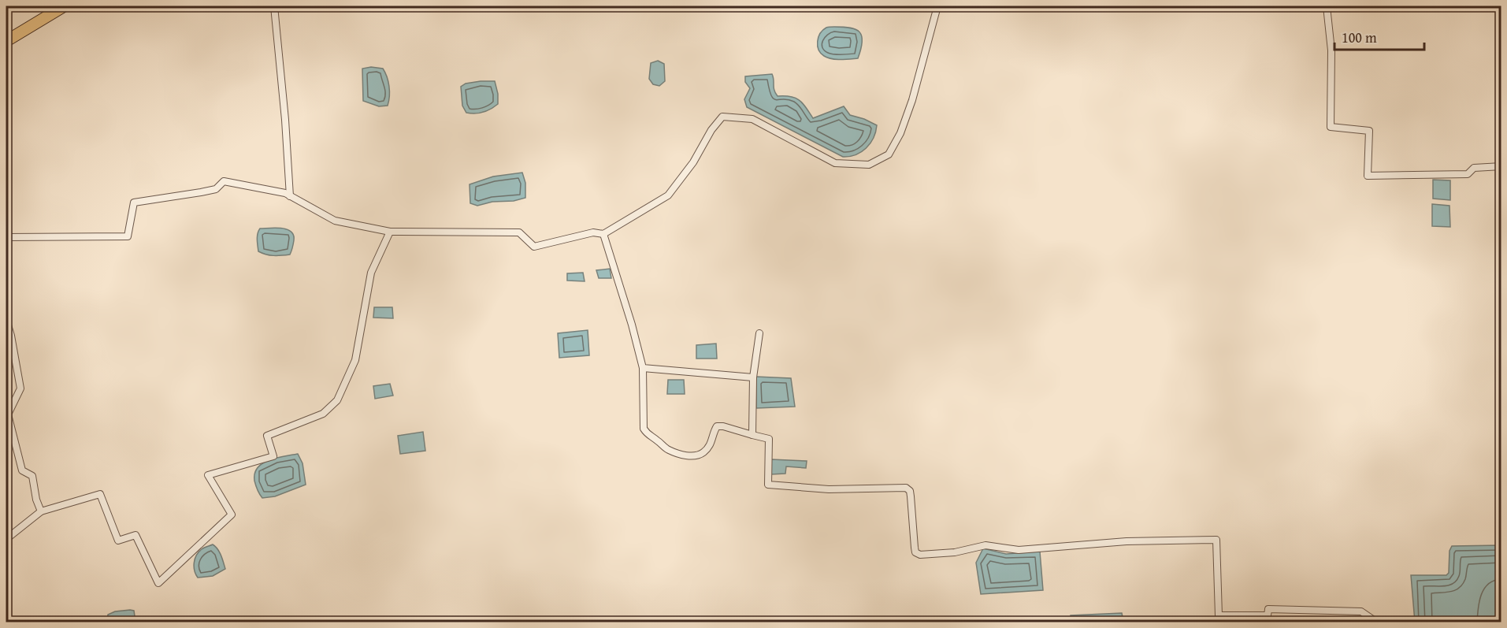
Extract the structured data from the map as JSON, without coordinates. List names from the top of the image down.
{
  "scale_bar": "100 m"
}
